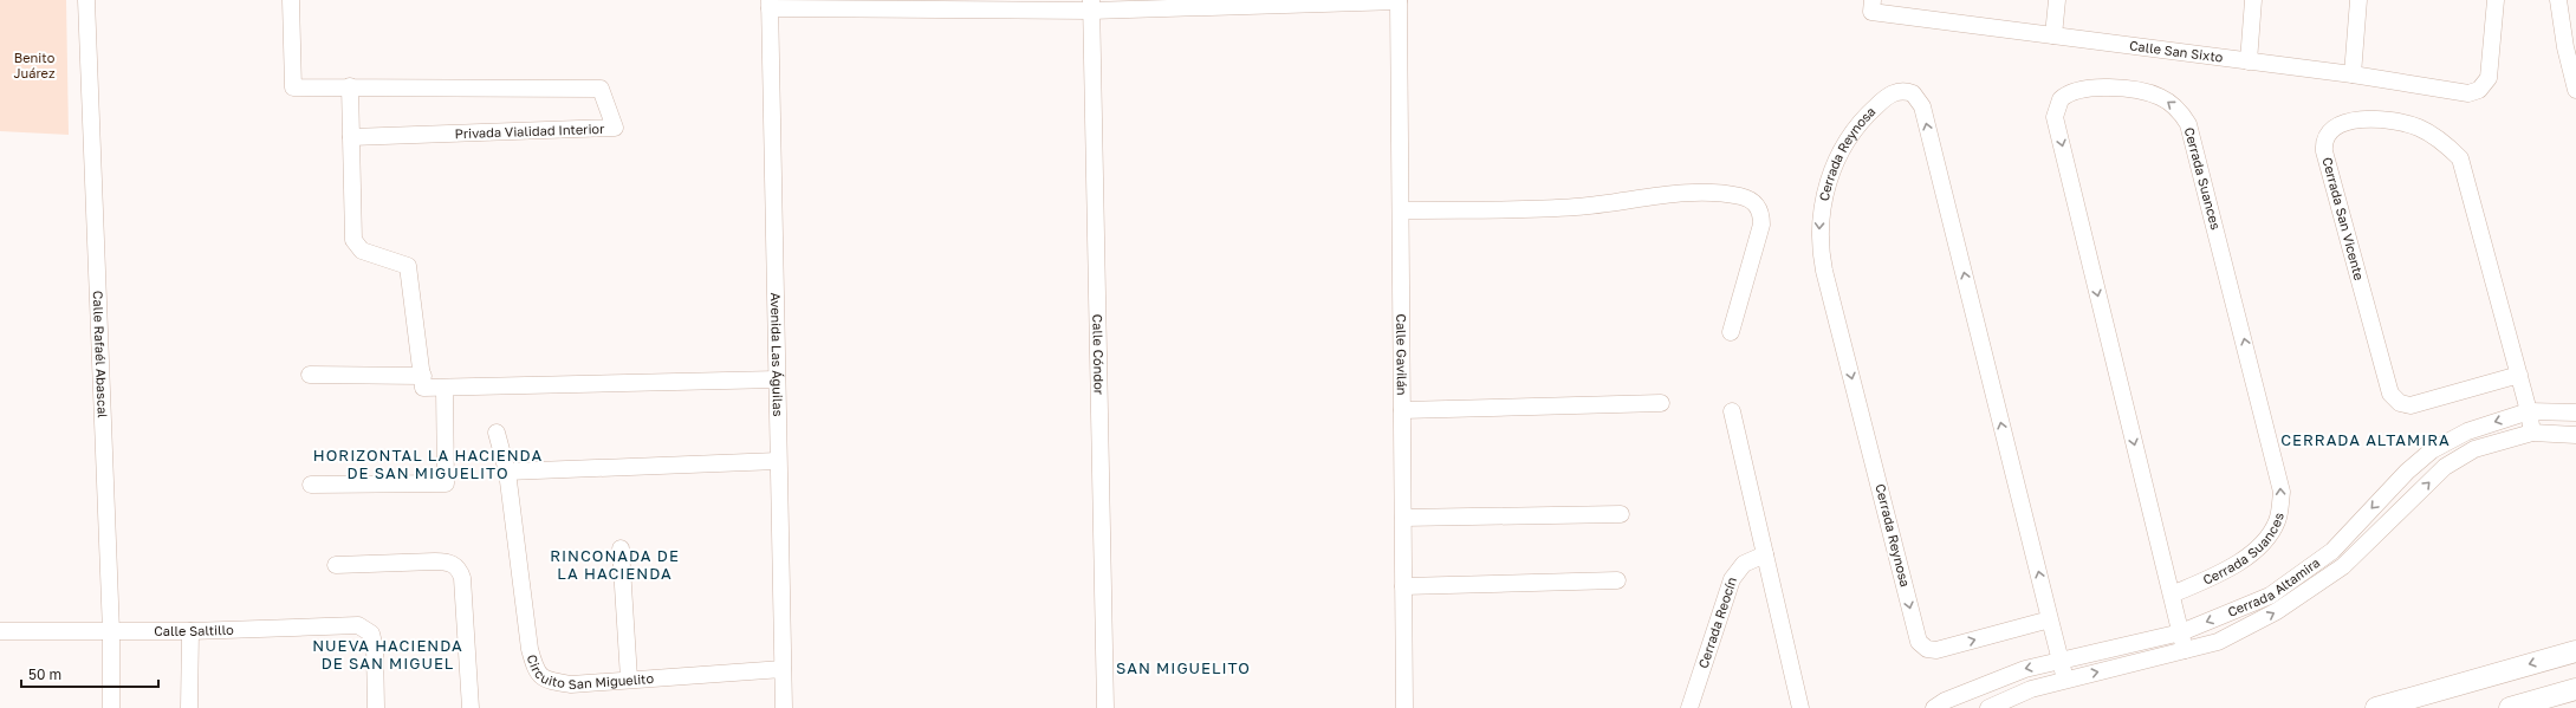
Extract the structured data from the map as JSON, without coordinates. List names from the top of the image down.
{
  "streets": {
    "street": [
      "Calle San Sixto",
      "Privada Vialidad Interior",
      "Cerrada Reynosa",
      "Cerrada Suances",
      "Cerrada San Vicente",
      "Calle Rafaél Abascal",
      "Avenida Las Águilas",
      "Calle Gavilán",
      "Calle Cóndor",
      "Cerrada Altamira",
      "Cerrada Reocín",
      "Calle Saltillo",
      "Circuito San Miguelito"
    ]
  },
  "crossings": [
    ["Cerrada Reynosa", "Cerrada Altamira"],
    ["Cerrada Suances", "Cerrada Altamira"],
    ["Cerrada San Vicente", "Cerrada Altamira"],
    ["Calle Rafaél Abascal", "Calle Saltillo"],
    ["Avenida Las Águilas", "Circuito San Miguelito"]
  ],
  "districts": [
    "CERRADA ALTAMIRA",
    "HORIZONTAL LA HACIENDA DE SAN MIGUELITO",
    "RINCONADA DE LA HACIENDA",
    "NUEVA HACIENDA DE SAN MIGUEL",
    "SAN MIGUELITO"
  ],
  "parks": ["Benito Juárez"],
  "scale_bar": "50 m"
}
